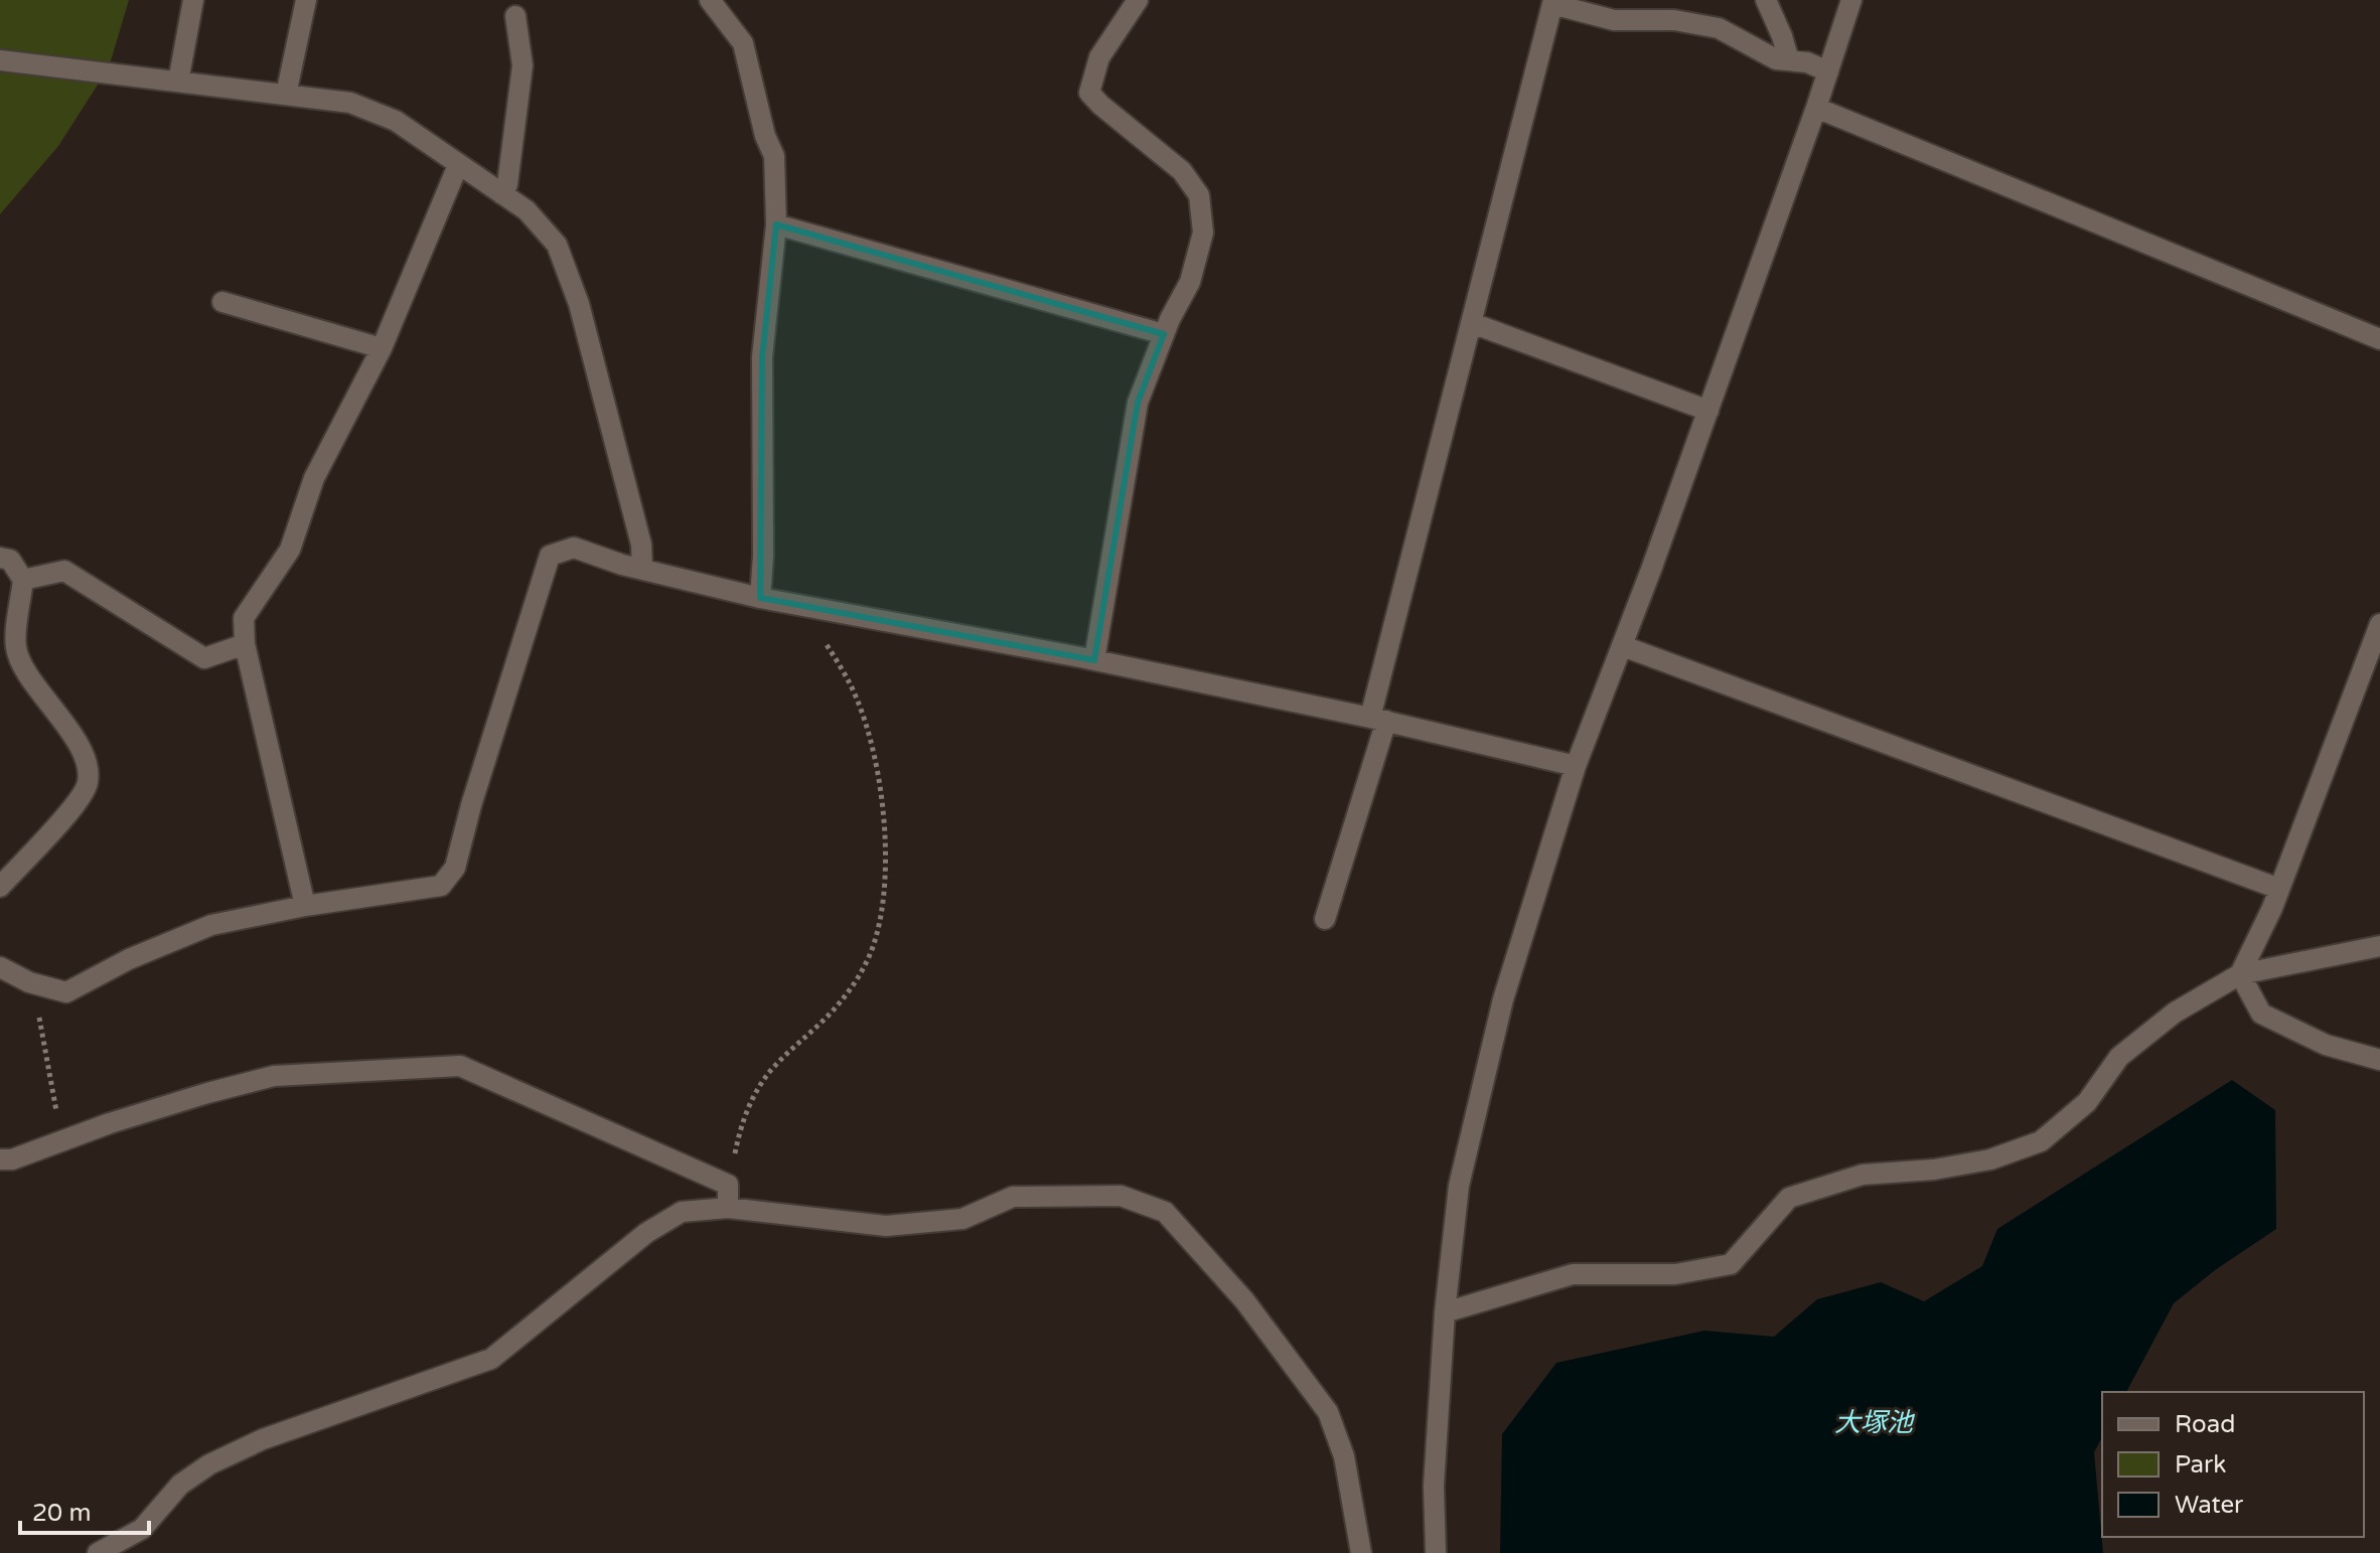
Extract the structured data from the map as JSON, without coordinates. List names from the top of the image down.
{
  "water": ["大塚池"],
  "legend": ["Road", "Park", "Water"],
  "scale_bar": "20 m"
}
